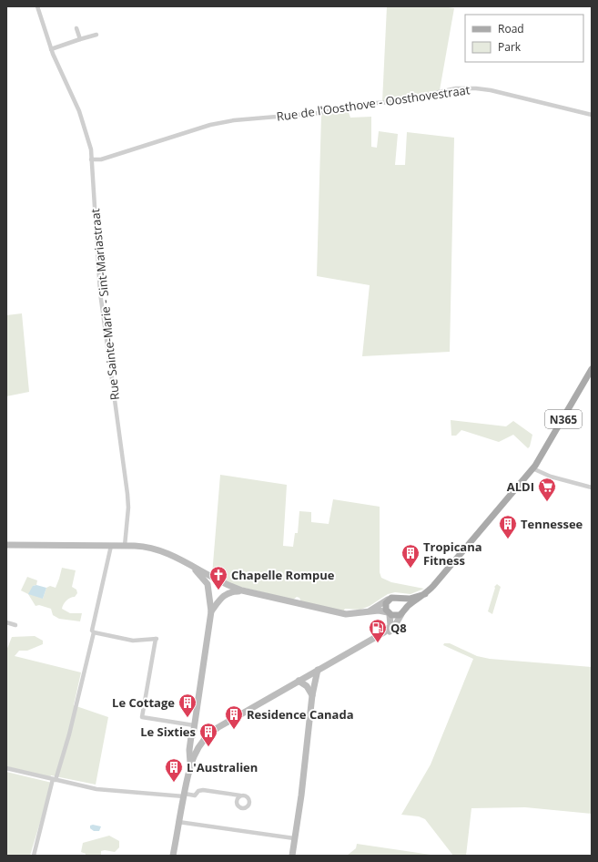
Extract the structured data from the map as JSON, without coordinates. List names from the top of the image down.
{
  "streets": {
    "main road": ["N365"],
    "street": ["Rue de l'Oosthove - Oosthovestraat", "Rue Sainte-Marie - Sint-Mariastraat"]
  },
  "crossings": [
    ["Rue de l'Oosthove - Oosthovestraat", "Rue Sainte-Marie - Sint-Mariastraat"]
  ],
  "places": {
    "supermarket": ["ALDI"],
    "building": [
      "Tennessee",
      "Tropicana Fitness",
      "Le Cottage",
      "Residence Canada",
      "Le Sixties",
      "L'Australien"
    ],
    "church": ["Chapelle Rompue"],
    "fuel station": ["Q8"]
  },
  "legend": ["Road", "Park"]
}
